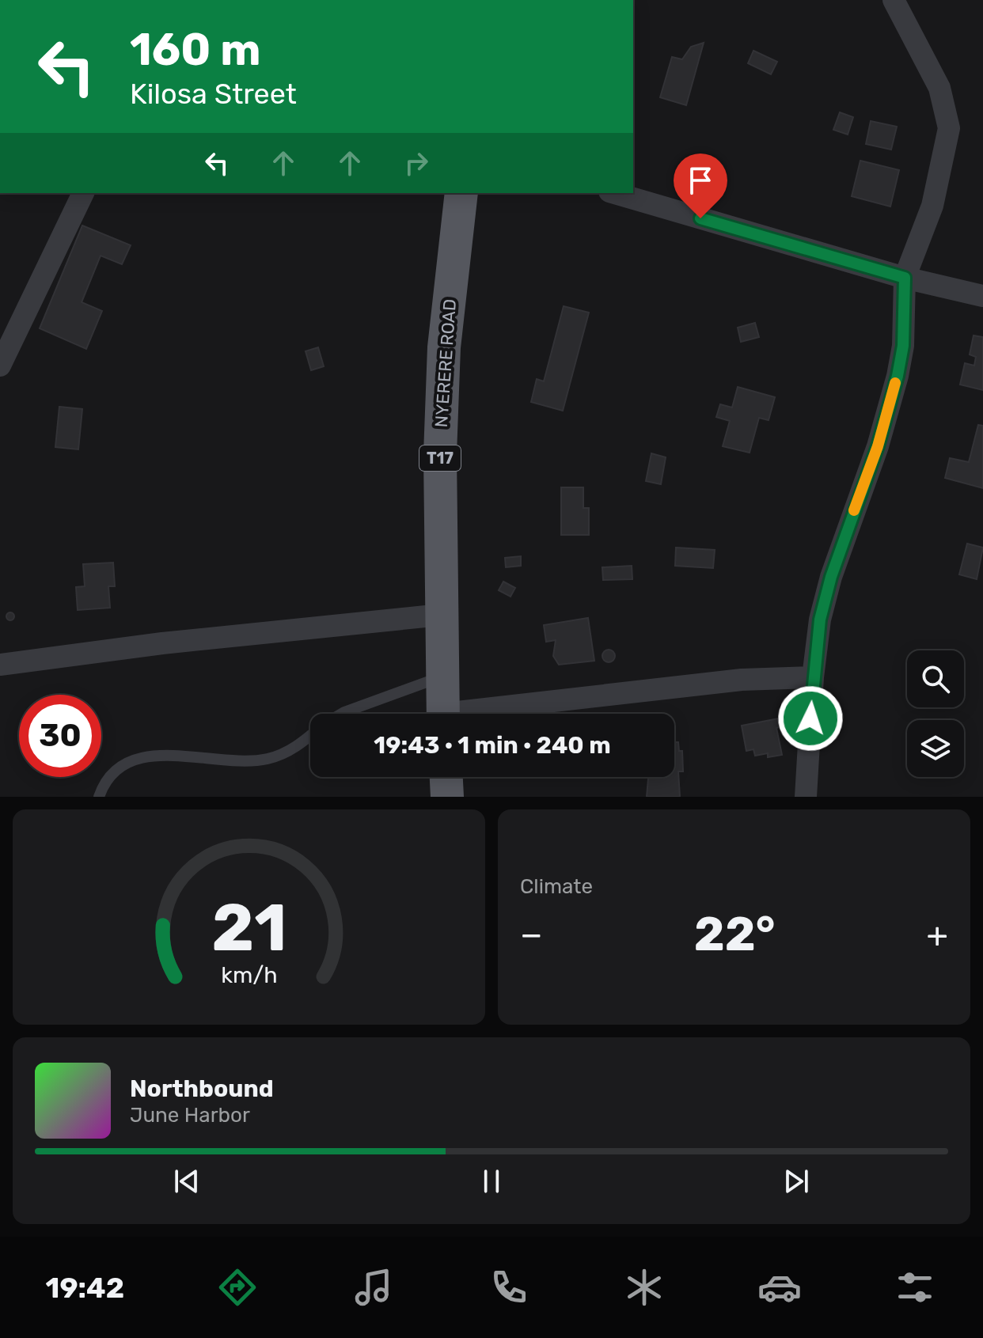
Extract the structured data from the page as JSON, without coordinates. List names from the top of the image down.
{
  "streets": {
    "main road": ["NYERERE ROAD", "T17"]
  },
  "page": {
    "turn": ["160 m", "Kilosa Street"],
    "limit": "30",
    "trip": "19:43 · 1 min · 240 m",
    "tile": "Climate",
    "heat": ["−", "22°", "+"],
    "song": ["Northbound", "June Harbor"],
    "tabs": "19:42",
    "gauge": ["21", "km/h"]
  }
}
